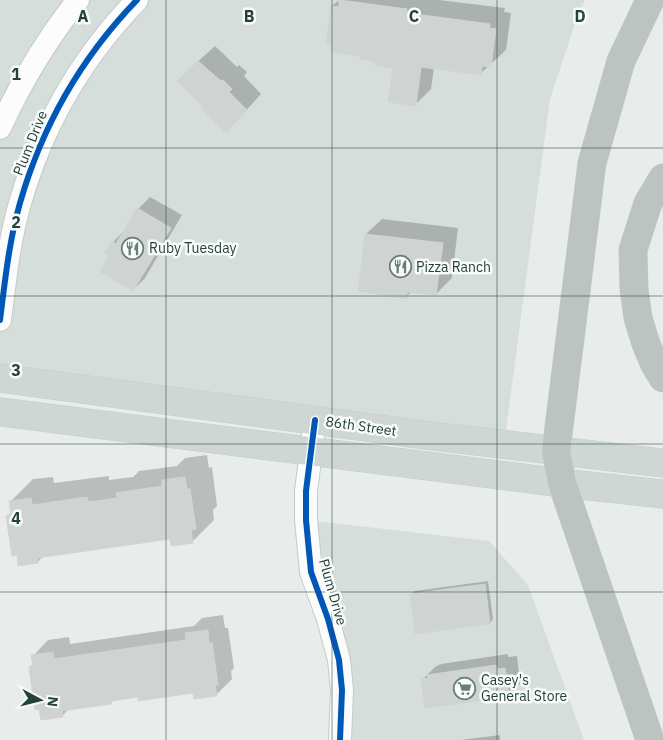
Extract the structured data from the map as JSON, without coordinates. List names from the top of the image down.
{
  "streets": {
    "main road": ["86th Street"],
    "street": ["Plum Drive"]
  },
  "crossings": [
    ["Plum Drive", "86th Street"]
  ],
  "places": {
    "restaurant": ["Ruby Tuesday", "Pizza Ranch"],
    "supermarket": ["Casey's General Store"]
  },
  "north": "right",
  "grid": {
    "columns": [
      "A",
      "B",
      "C",
      "D"
    ],
    "rows": [
      "1",
      "2",
      "3",
      "4"
    ]
  }
}
